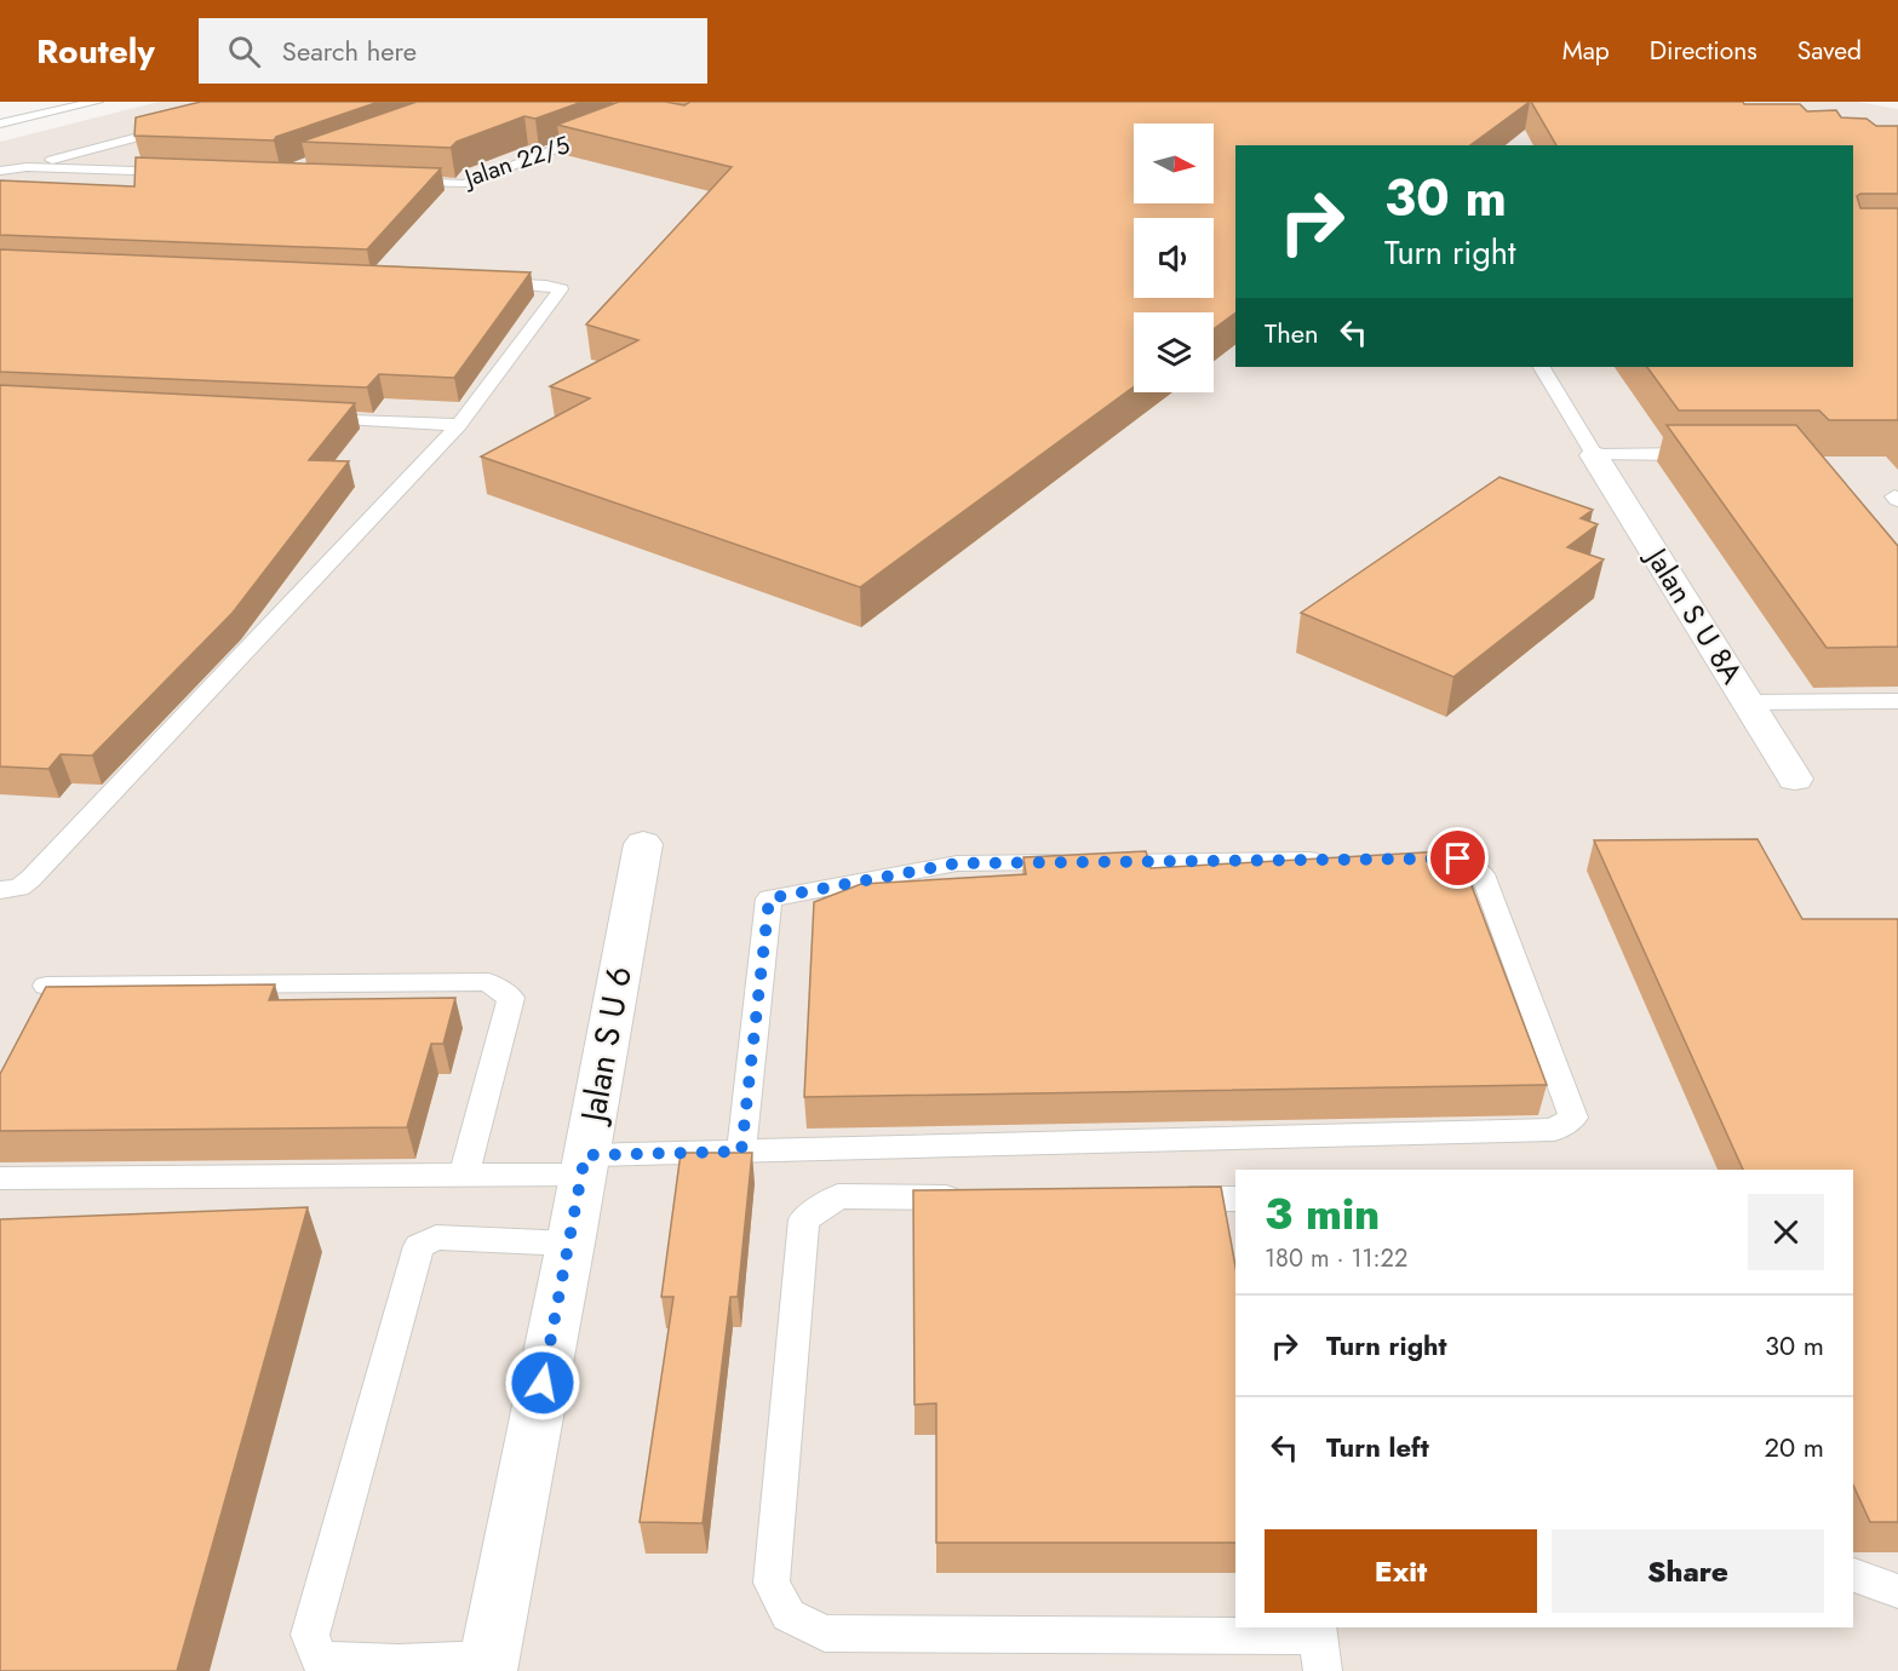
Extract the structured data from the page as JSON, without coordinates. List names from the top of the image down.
{
  "streets": {
    "street": ["Jalan S U 8A", "Jalan S U 6"],
    "lane": ["Jalan 22/5"]
  },
  "north": "right",
  "page": {
    "header": "Routely",
    "search": "Search here",
    "nav": ["Map", "Directions", "Saved"],
    "turn": ["30 m", "Turn right"],
    "then": "Then",
    "heading": ["3 min", "180 m · 11:22"],
    "list": [
      {
        "name": "Turn right",
        "value": "30 m"
      },
      {
        "name": "Turn left",
        "value": "20 m"
      }
    ],
    "buttons": ["Exit", "Share"]
  }
}
